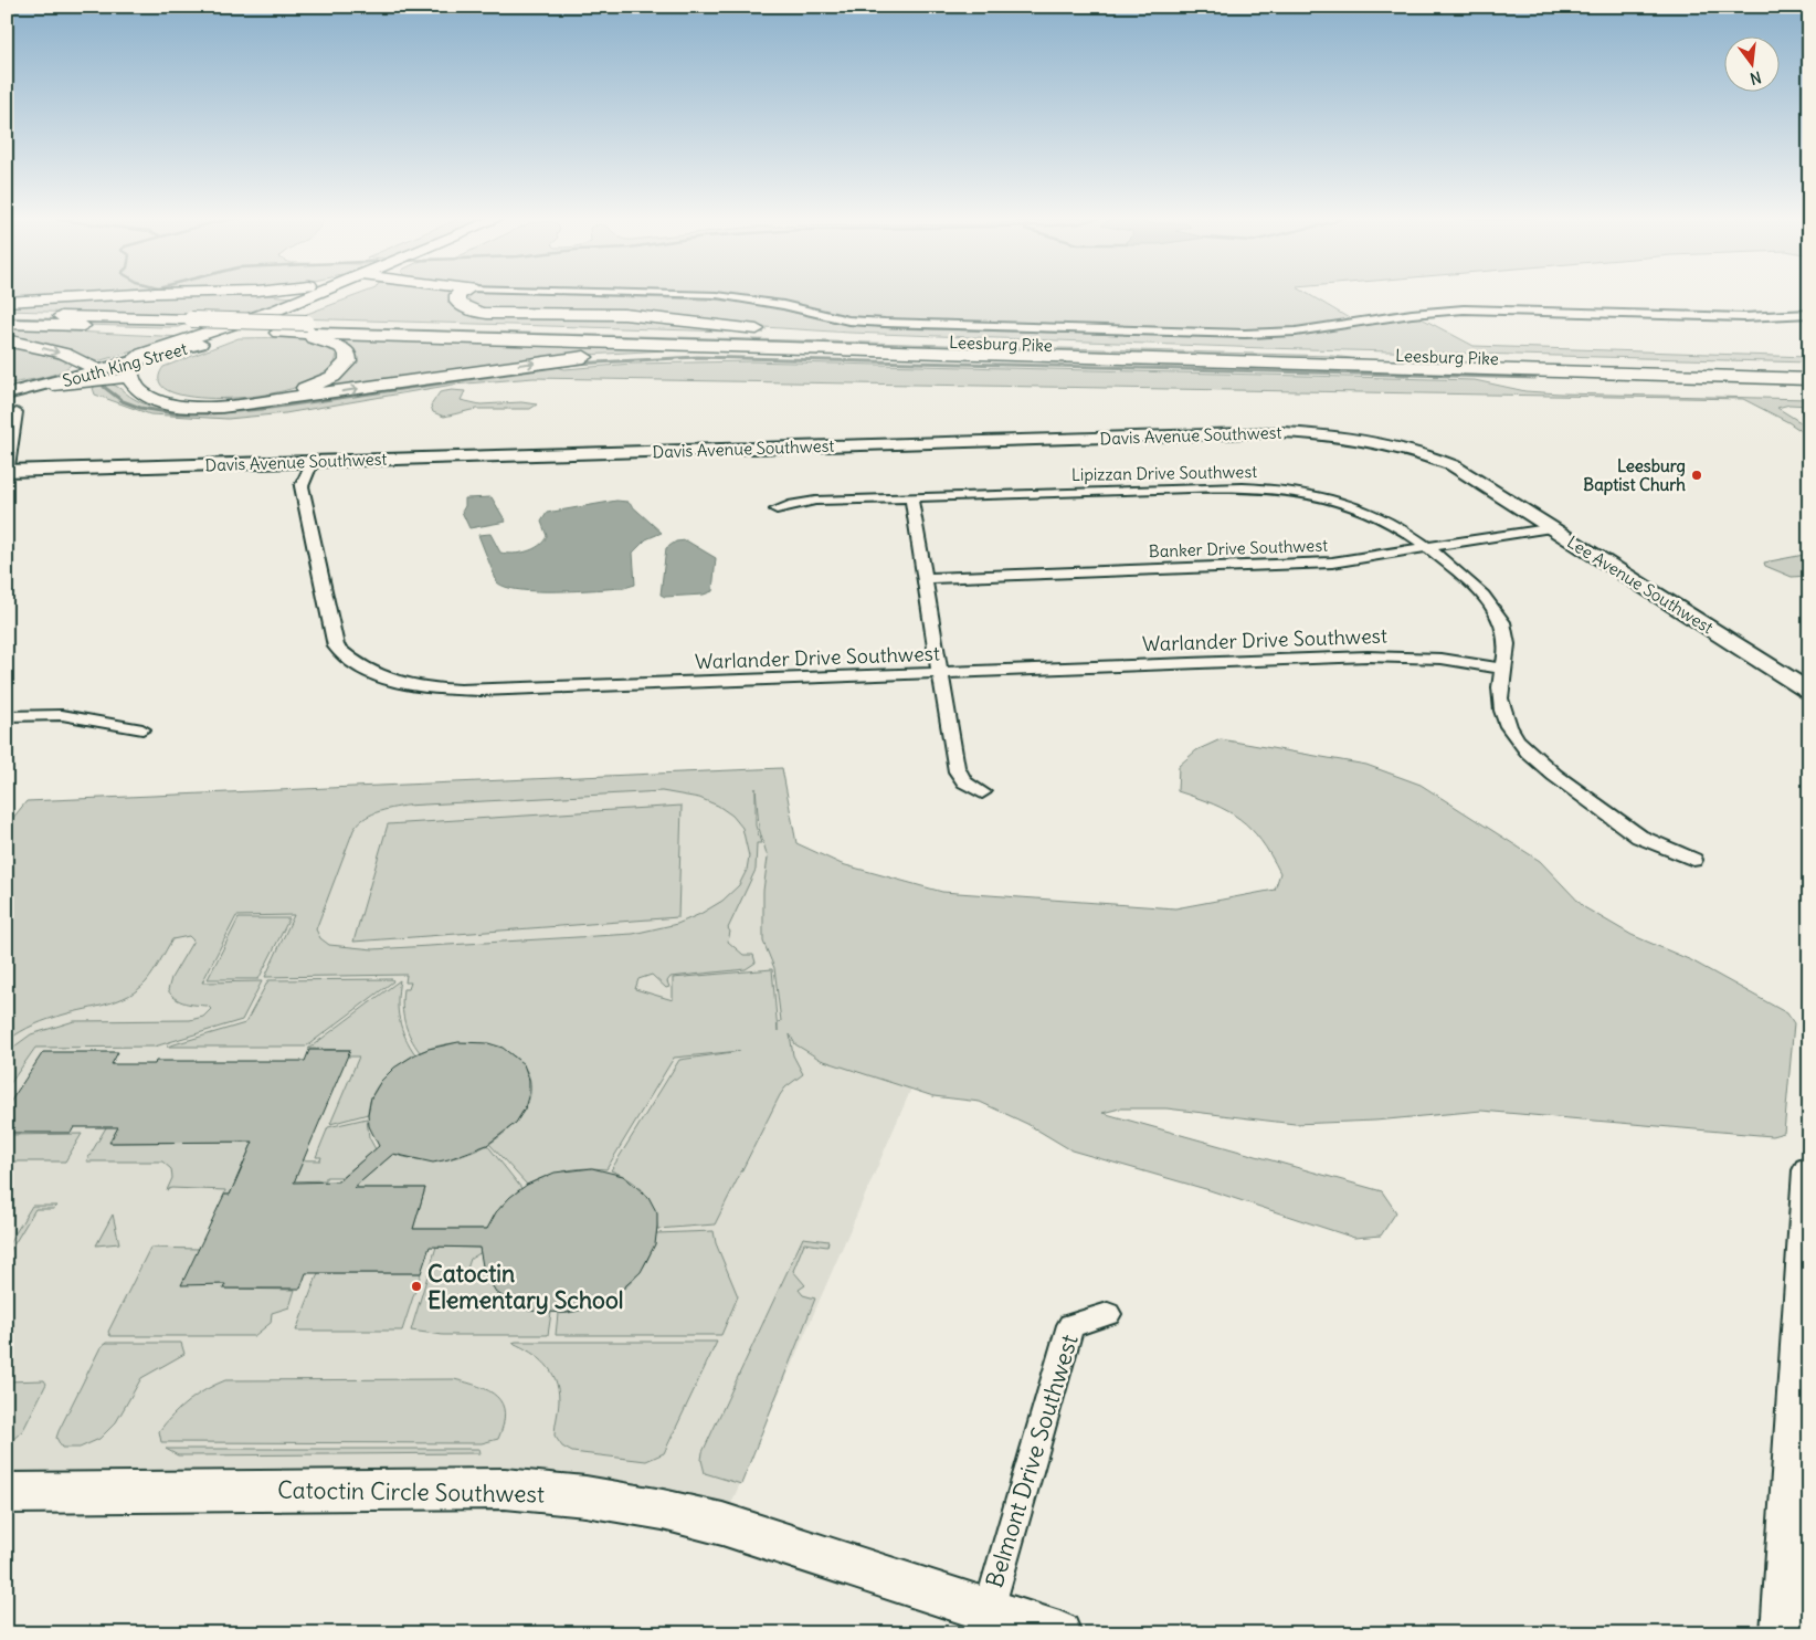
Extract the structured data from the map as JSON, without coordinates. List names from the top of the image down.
{
  "streets": {
    "highway": ["Leesburg Pike", "South King Street"],
    "street": [
      "Davis Avenue Southwest",
      "Lipizzan Drive Southwest",
      "Banker Drive Southwest",
      "Lee Avenue Southwest",
      "Warlander Drive Southwest",
      "Belmont Drive Southwest",
      "Catoctin Circle Southwest"
    ]
  },
  "crossings": [
    ["Davis Avenue Southwest", "Lee Avenue Southwest"],
    ["Davis Avenue Southwest", "Warlander Drive Southwest"],
    ["Lipizzan Drive Southwest", "Banker Drive Southwest"],
    ["Lipizzan Drive Southwest", "Warlander Drive Southwest"],
    ["Banker Drive Southwest", "Lee Avenue Southwest"],
    ["Belmont Drive Southwest", "Catoctin Circle Southwest"]
  ],
  "places": ["Leesburg Baptist Churh", "Catoctin Elementary School"],
  "north": "bottom"
}
